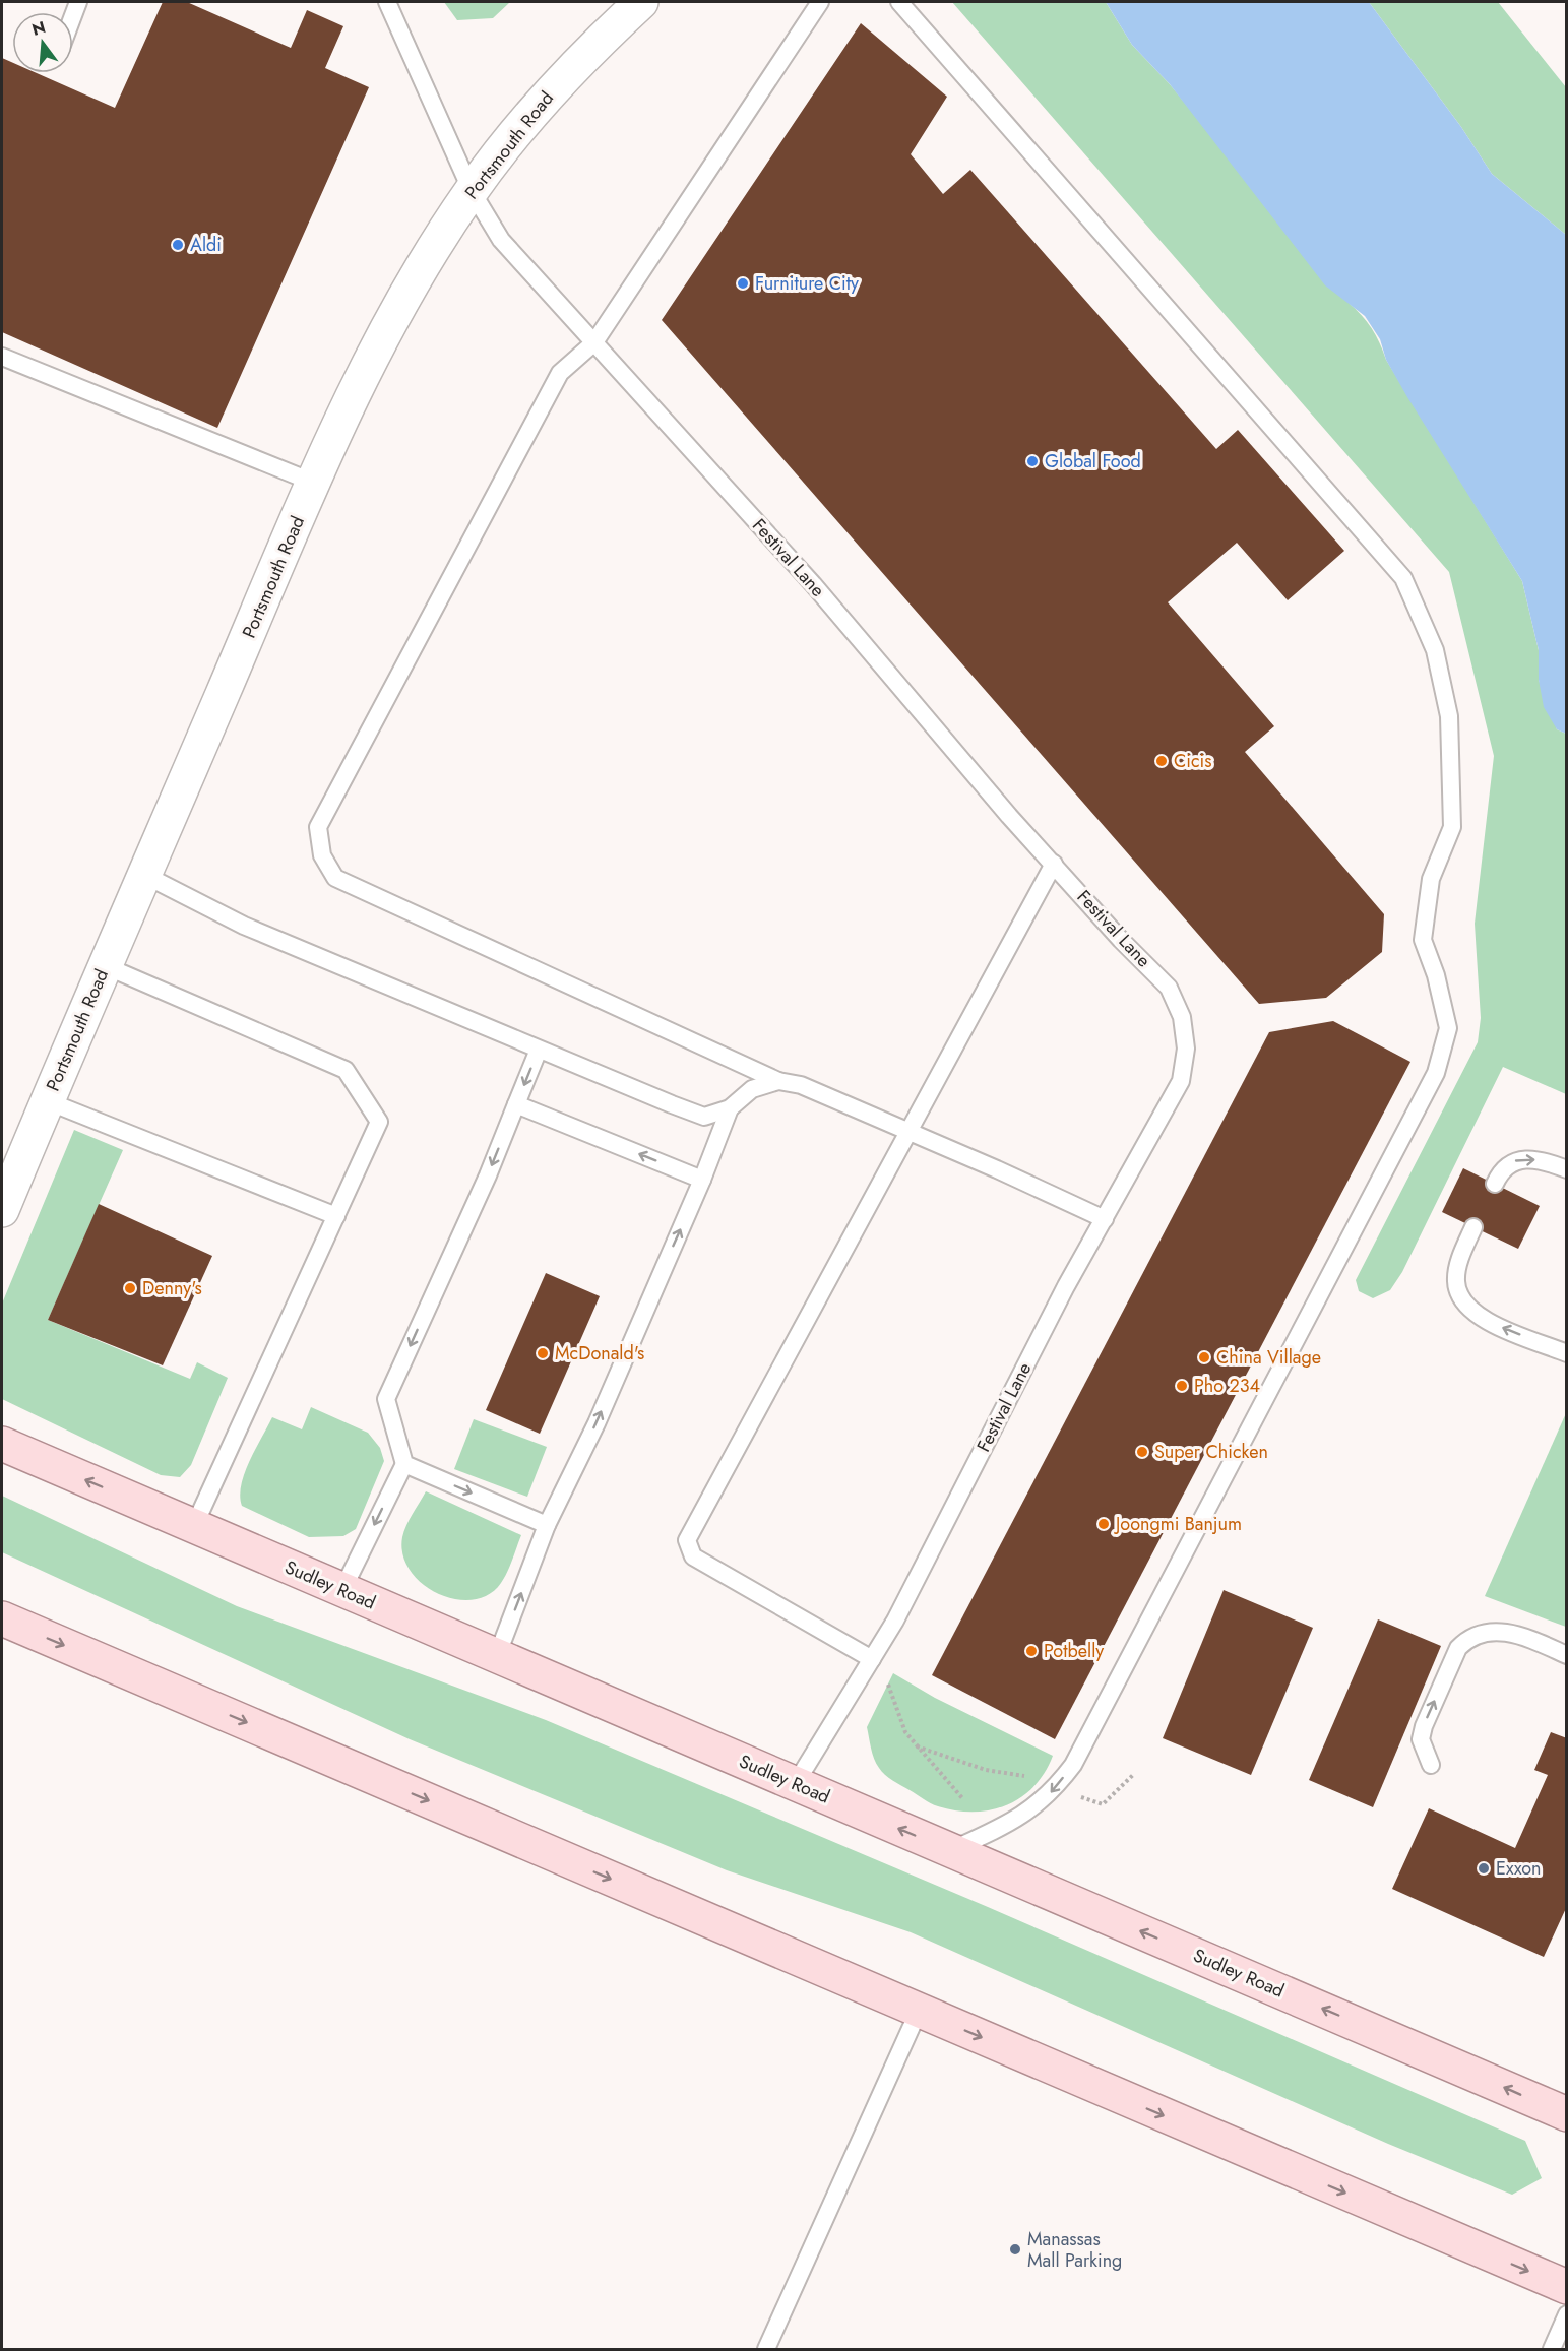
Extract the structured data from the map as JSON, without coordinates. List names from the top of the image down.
{
  "streets": {
    "main road": ["Sudley Road"],
    "street": ["Portsmouth Road"],
    "lane": ["Festival Lane"]
  },
  "crossings": [
    ["Portsmouth Road", "Festival Lane"],
    ["Festival Lane", "Sudley Road"]
  ],
  "places": [
    "Aldi",
    "Furniture City",
    "Global Food",
    "Cicis",
    "Denny's",
    "McDonald's",
    "China Village",
    "Pho 234",
    "Super Chicken",
    "Joongmi Banjum",
    "Potbelly",
    "Exxon",
    "Manassas Mall Parking"
  ],
  "north": "top"
}
